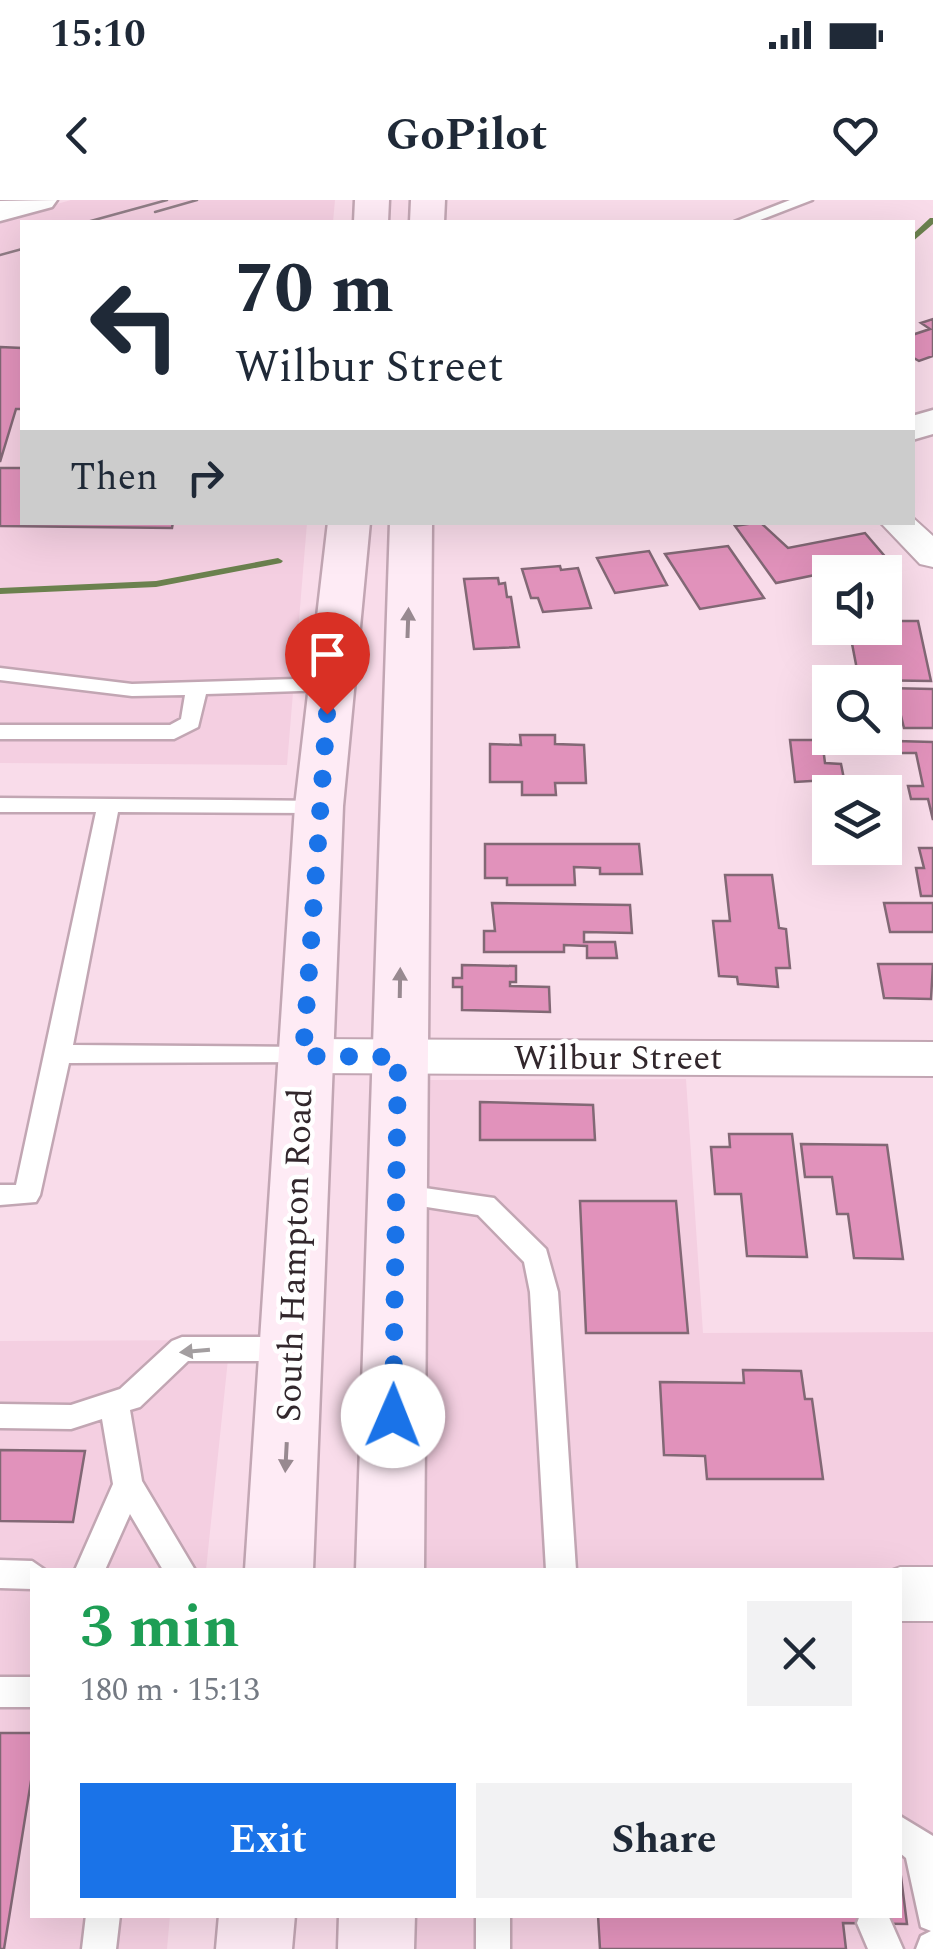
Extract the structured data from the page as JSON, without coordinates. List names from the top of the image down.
{
  "streets": {
    "main road": ["South Hampton Road"],
    "street": ["Wilbur Street"]
  },
  "crossings": [
    ["Wilbur Street", "South Hampton Road"]
  ],
  "page": {
    "status": "15:10",
    "header": "GoPilot",
    "turn": ["70 m", "Wilbur Street"],
    "then": "Then",
    "heading": ["3 min", "180 m · 15:13"],
    "buttons": ["Exit", "Share"]
  }
}
